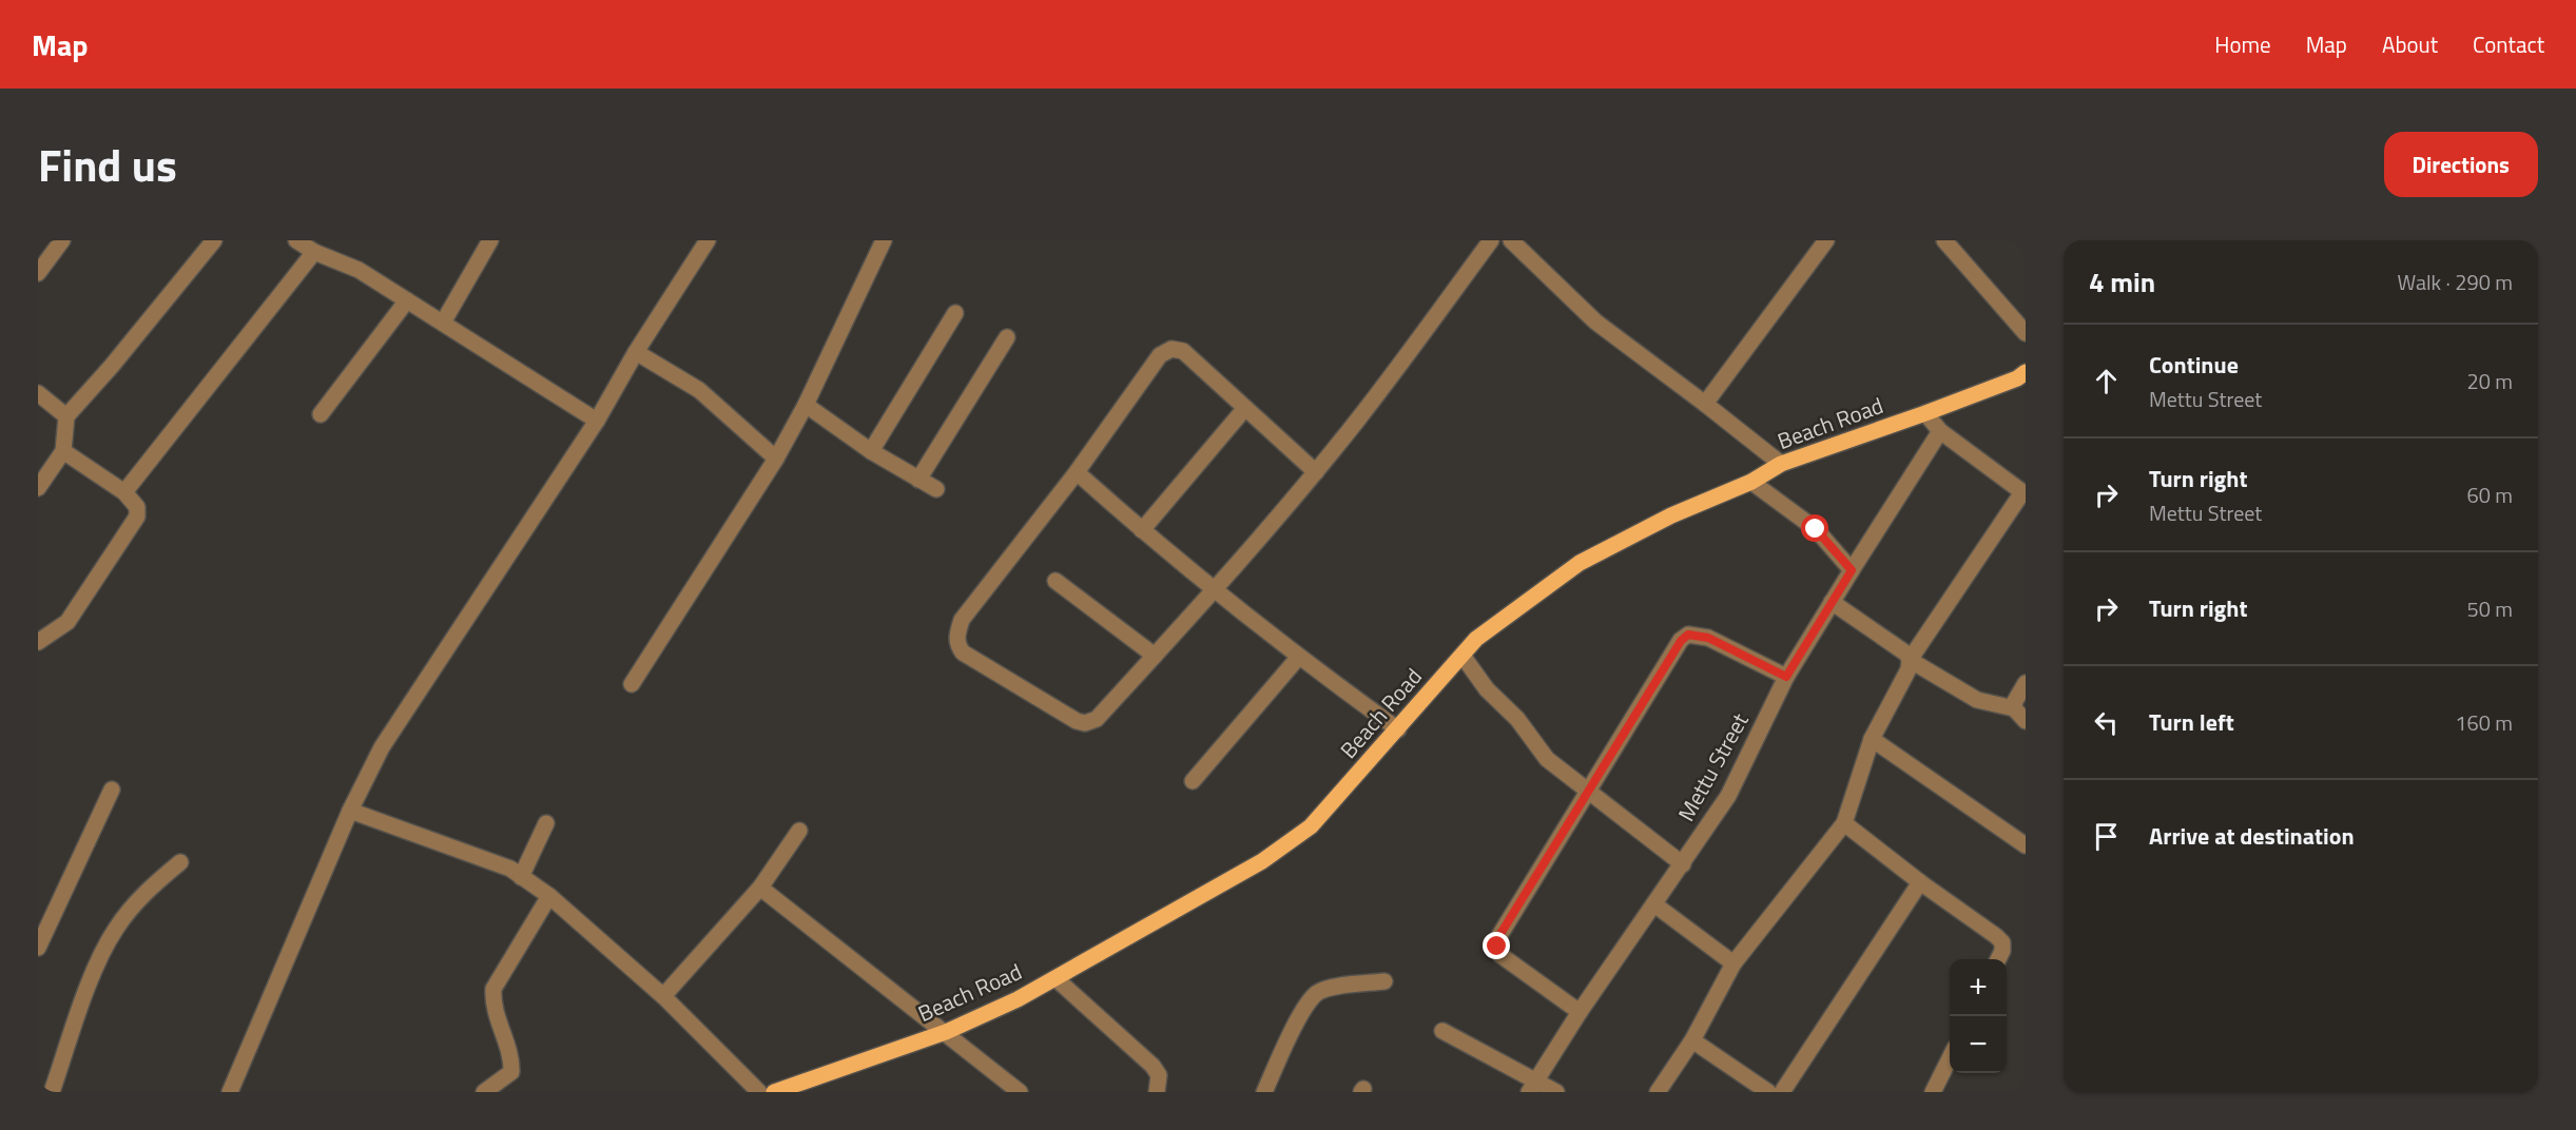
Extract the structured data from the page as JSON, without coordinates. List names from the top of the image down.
{
  "streets": {
    "main road": ["Beach Road"],
    "street": ["Mettu Street"]
  },
  "page": {
    "header": "Map",
    "nav": [
      "Home",
      "Map",
      "About",
      "Contact"
    ],
    "title": "Find us",
    "buttons": "Directions",
    "heading": ["4 min", "Walk · 290 m"],
    "list": [
      ["Continue", "Mettu Street", "20 m"],
      ["Turn right", "Mettu Street", "60 m"],
      ["Turn right", "50 m"],
      ["Turn left", "160 m"],
      "Arrive at destination"
    ],
    "map_buttons": ["+", "−"]
  }
}
